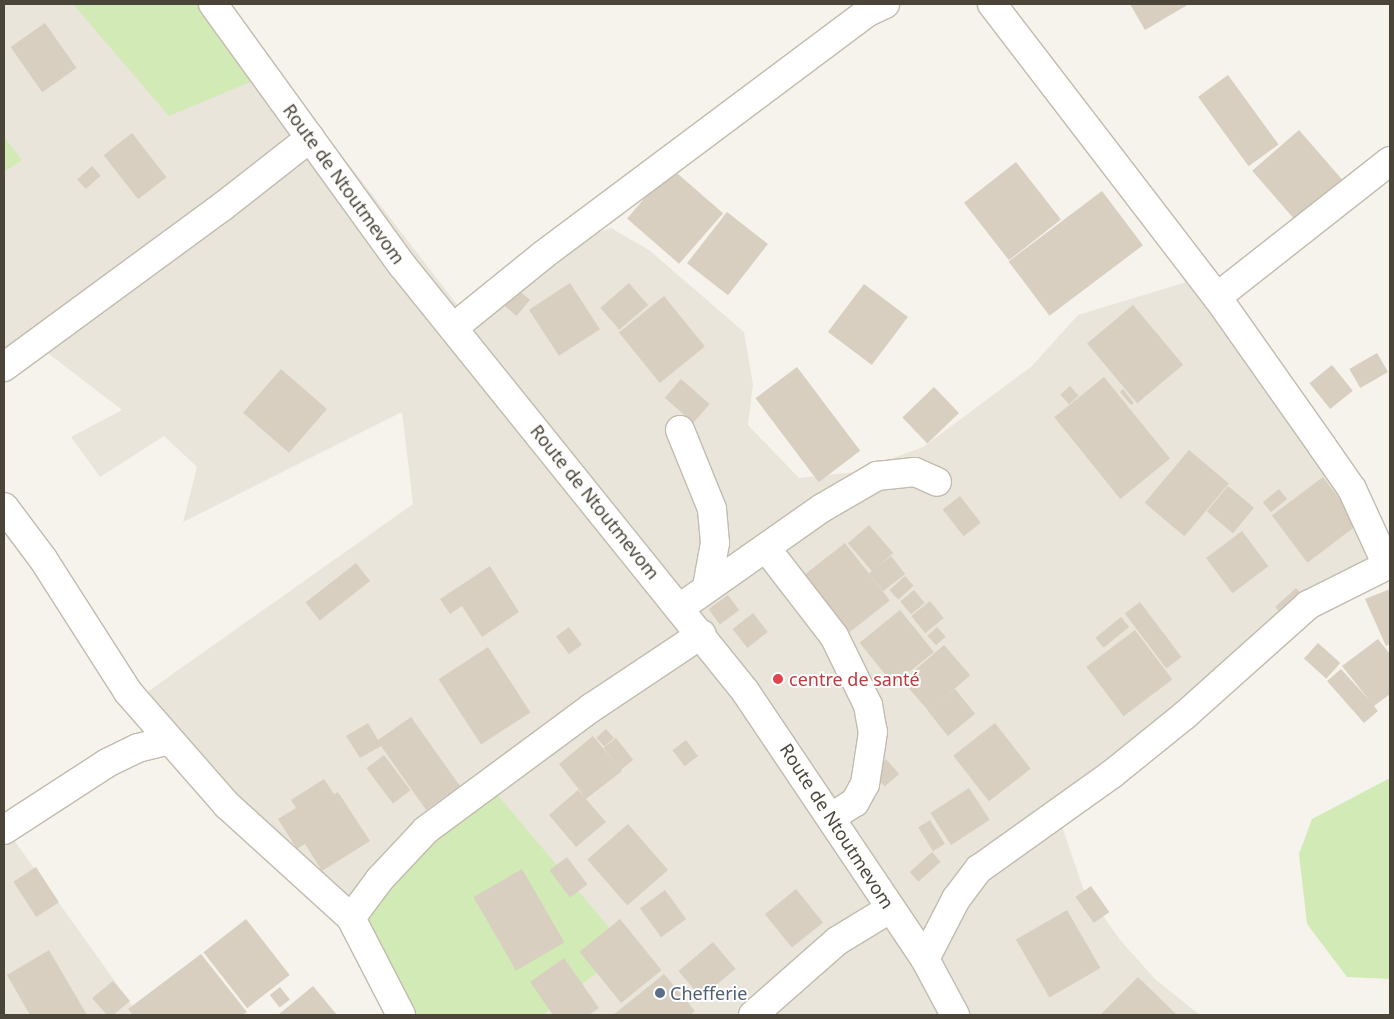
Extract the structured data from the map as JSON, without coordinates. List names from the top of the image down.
{
  "streets": {
    "street": ["Route de Ntoutmevom"]
  },
  "places": ["centre de santé", "Chefferie"]
}
